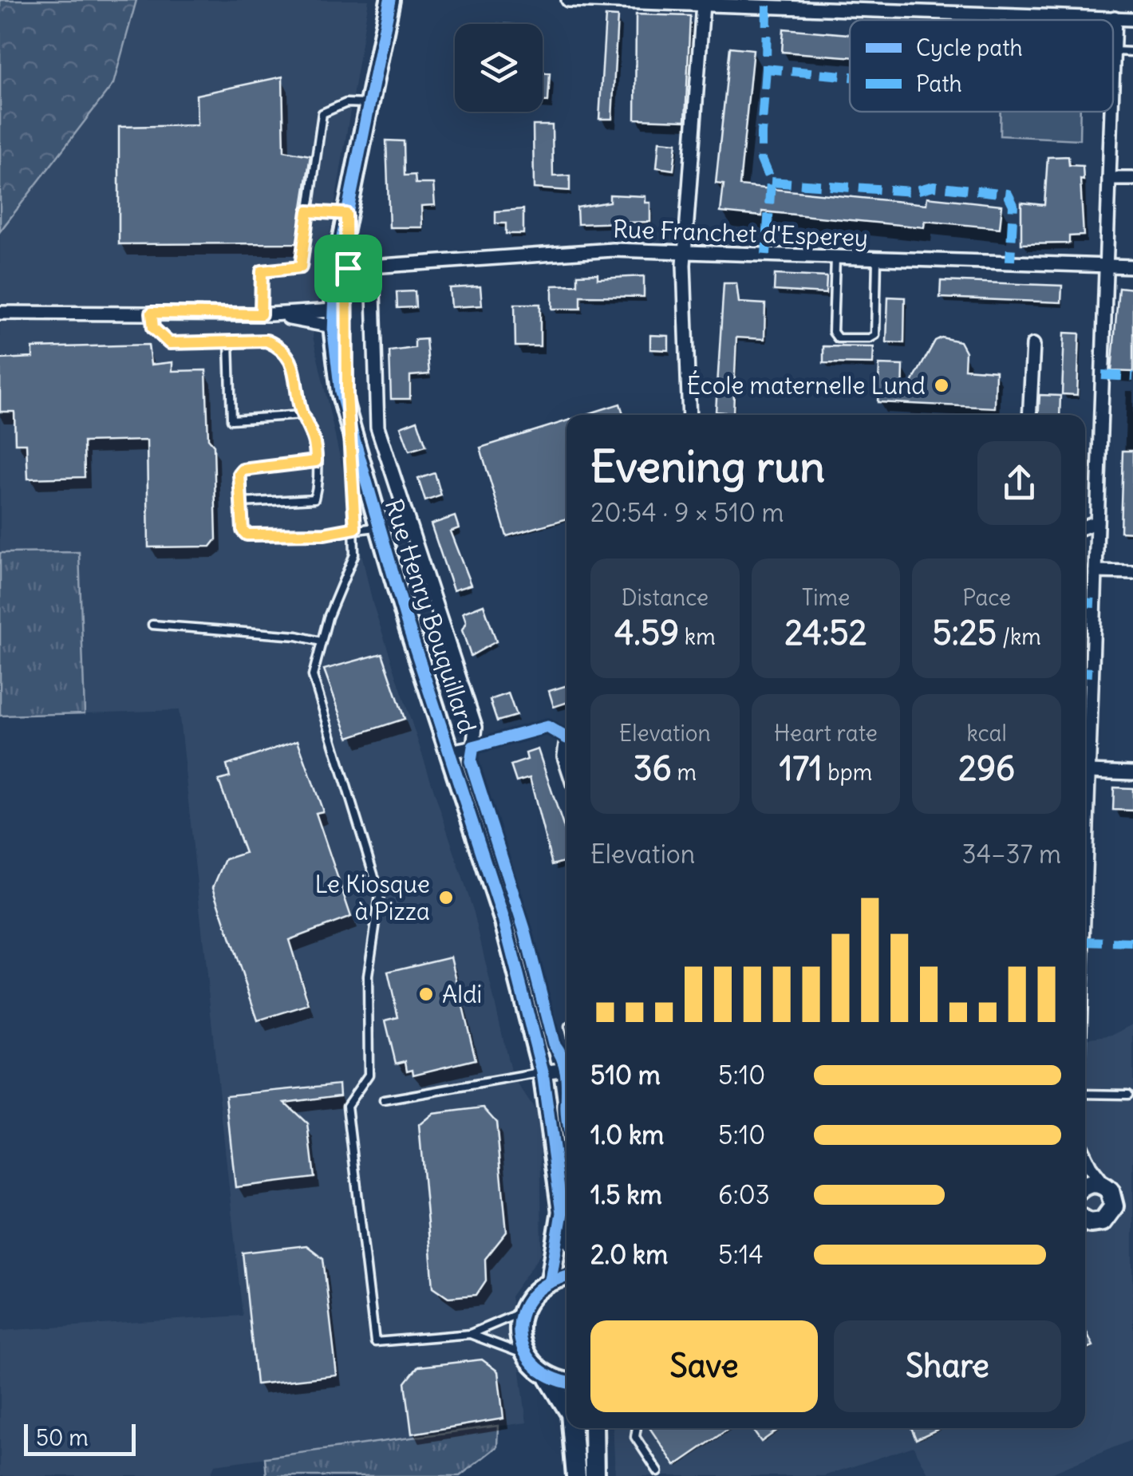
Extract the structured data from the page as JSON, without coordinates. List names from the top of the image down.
{
  "streets": {
    "main road": ["Rue Henry Bouquillard"],
    "street": ["Rue Franchet d'Esperey"]
  },
  "crossings": [
    ["Rue Franchet d'Esperey", "Rue Henry Bouquillard"]
  ],
  "places": ["École maternelle Lund", "Le Kiosque à Pizza", "Aldi"],
  "legend": ["Cycle path", "Path"],
  "scale_bar": "50 m",
  "page": {
    "heading": ["Evening run", "20:54 · 9 × 510 m"],
    "stats": [
      ["Distance", "4.59 km"],
      ["Time", "24:52"],
      ["Pace", "5:25 /km"],
      ["Elevation", "36 m"],
      ["Heart rate", "171 bpm"],
      ["kcal", "296"]
    ],
    "chart": ["Elevation", "34–37 m"],
    "list": [
      {
        "name": "510 m",
        "note": "5:10"
      },
      {
        "name": "1.0 km",
        "note": "5:10"
      },
      {
        "name": "1.5 km",
        "note": "6:03"
      },
      {
        "name": "2.0 km",
        "note": "5:14"
      }
    ],
    "buttons": ["Save", "Share"],
    "scale": "50 m"
  }
}
